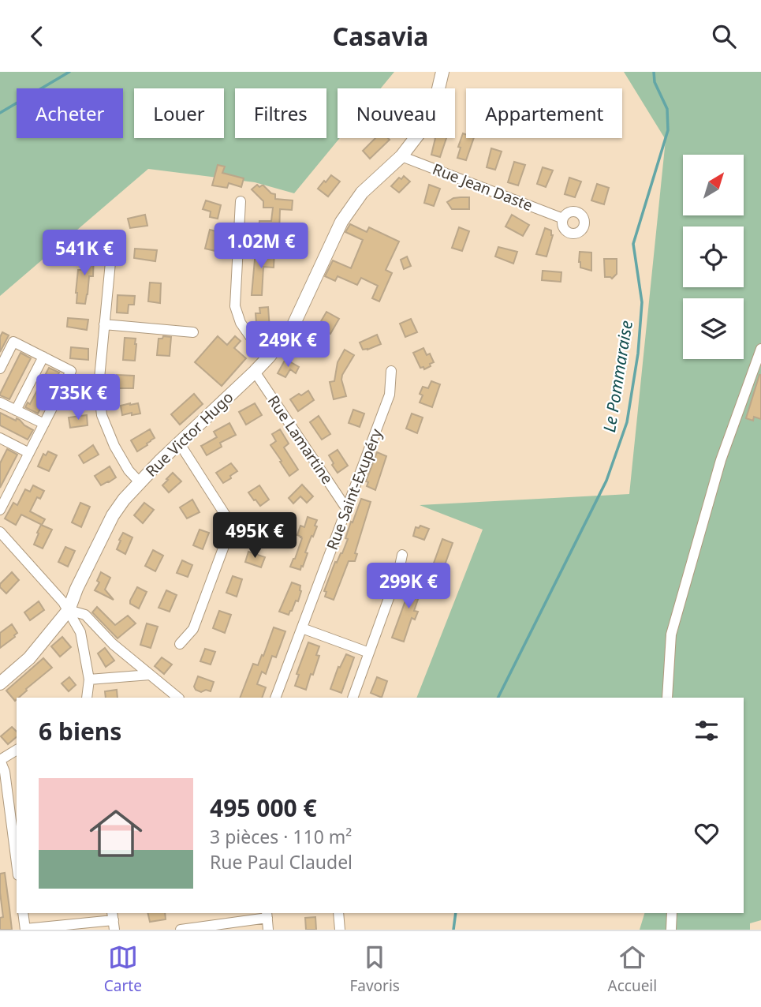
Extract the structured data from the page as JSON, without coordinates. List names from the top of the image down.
{
  "streets": {
    "street": [
      "Rue Jean Daste",
      "Rue Victor Hugo",
      "Rue Lamartine",
      "Rue Saint-Exupéry"
    ]
  },
  "crossings": [
    ["Rue Jean Daste", "Rue Victor Hugo"],
    ["Rue Victor Hugo", "Rue Lamartine"],
    ["Rue Lamartine", "Rue Saint-Exupéry"]
  ],
  "water": ["Le Pommaraise"],
  "north": "top right",
  "page": {
    "header": "Casavia",
    "chip": [
      "Acheter",
      "Louer",
      "Filtres",
      "Nouveau",
      "Appartement"
    ],
    "price": [
      "1.02M €",
      "541K €",
      "249K €",
      "735K €",
      "495K €",
      "299K €"
    ],
    "heading": "6 biens",
    "list": [
      {
        "name": "495 000 €",
        "note": "3 pièces · 110 m² · Rue Paul Claudel"
      }
    ],
    "tabs": ["Carte", "Favoris", "Accueil"]
  }
}
